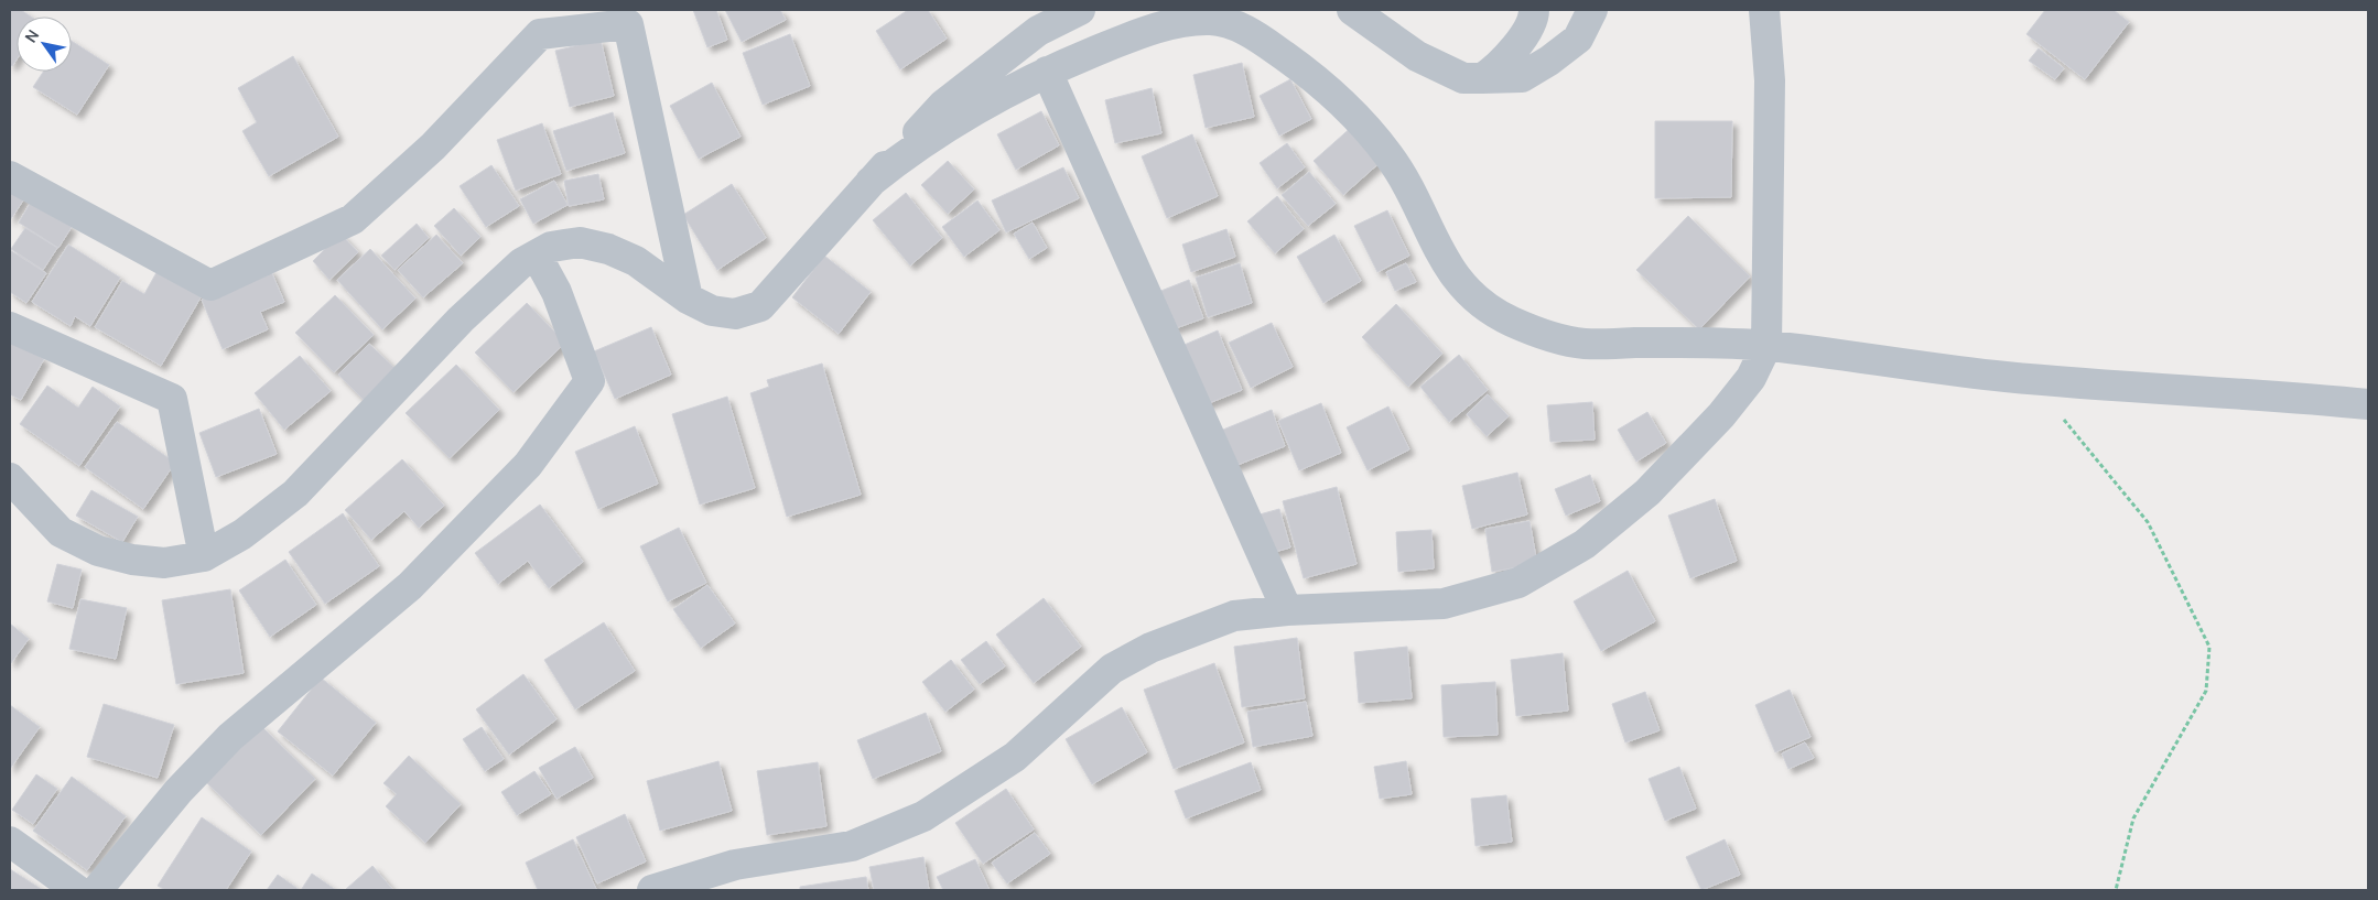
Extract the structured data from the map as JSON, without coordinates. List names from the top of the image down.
{
  "north": "top left"
}
